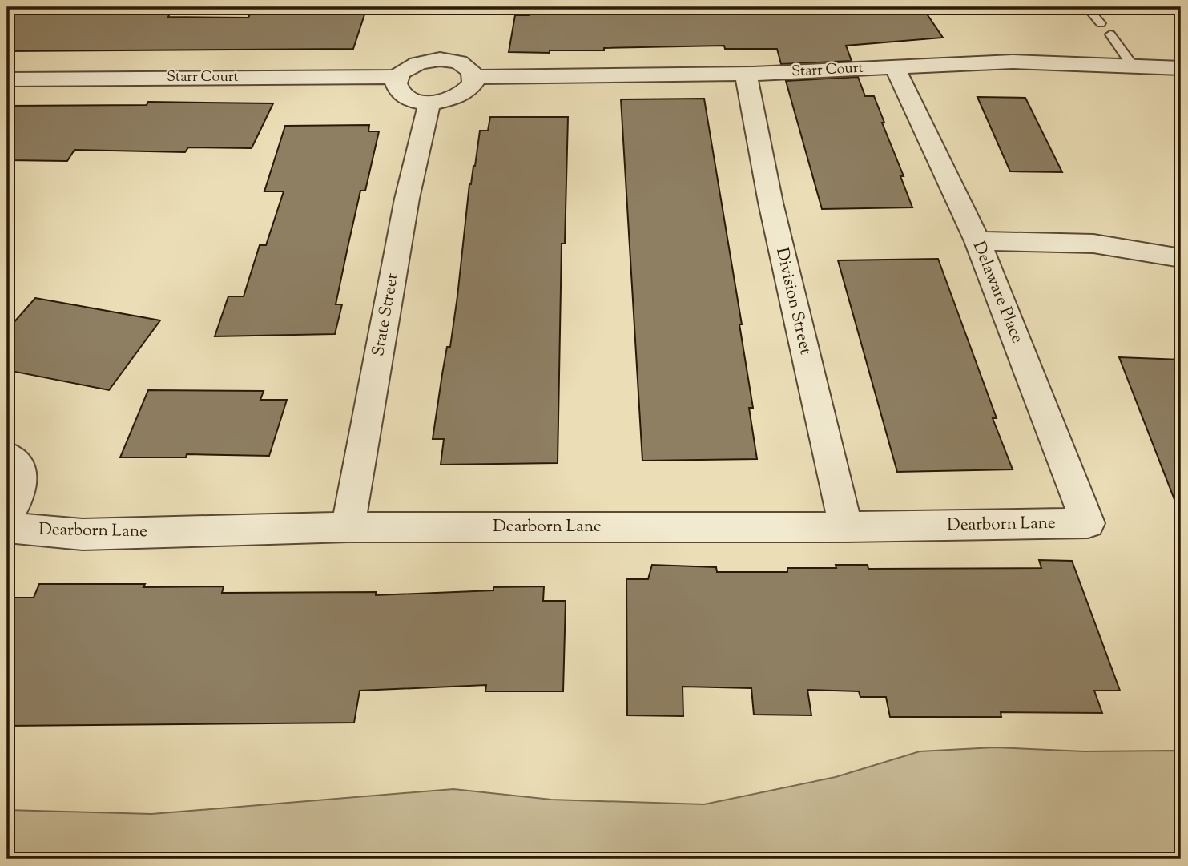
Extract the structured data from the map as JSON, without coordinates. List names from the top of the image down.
{
  "streets": {
    "street": [
      "Starr Court",
      "Delaware Place",
      "Division Street",
      "State Street",
      "Dearborn Lane"
    ]
  },
  "crossings": [
    ["Starr Court", "Delaware Place"],
    ["Starr Court", "Division Street"],
    ["Delaware Place", "Dearborn Lane"],
    ["Division Street", "Dearborn Lane"],
    ["State Street", "Dearborn Lane"]
  ]
}
